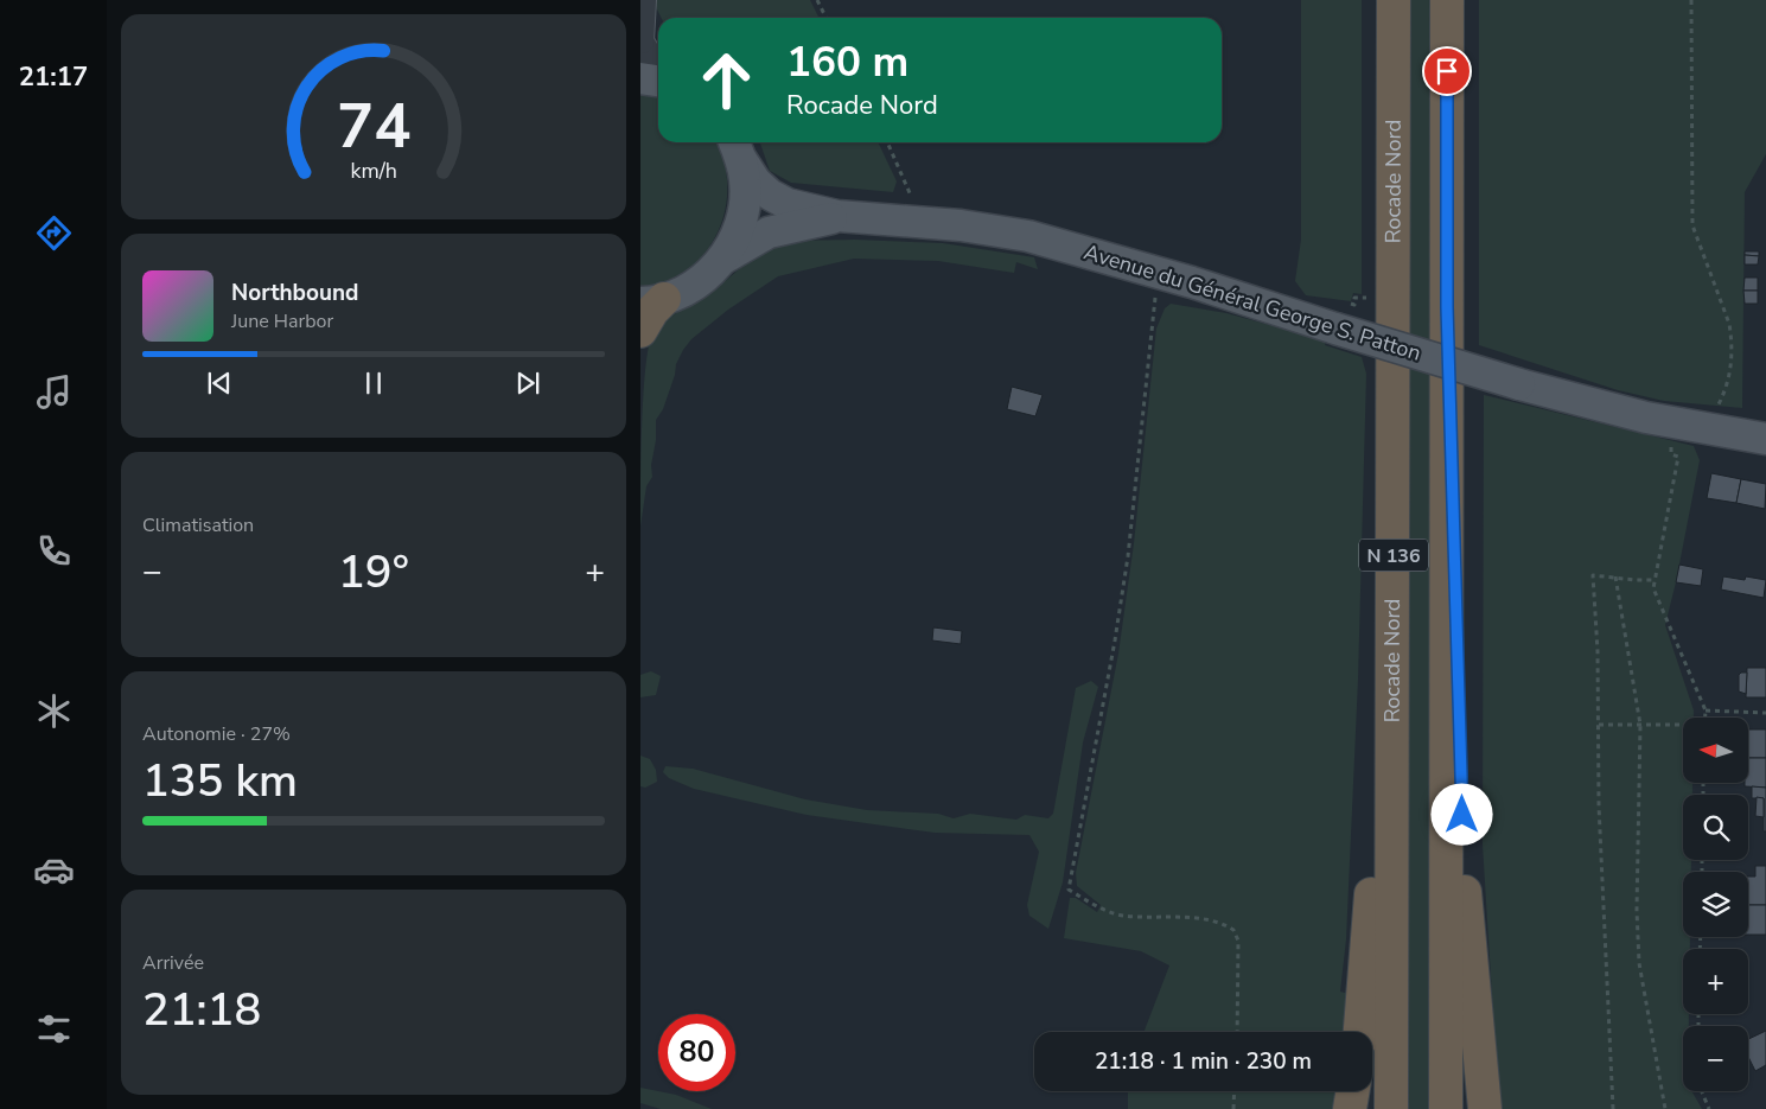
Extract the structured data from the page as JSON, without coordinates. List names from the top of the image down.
{
  "streets": {
    "highway": ["Rocade Nord", "N 136"],
    "main road": ["Avenue du Général George S. Patton"]
  },
  "north": "left",
  "page": {
    "tabs": "21:17",
    "turn": ["160 m", "Rocade Nord"],
    "song": ["Northbound", "June Harbor"],
    "tile": [
      "Climatisation",
      ["Autonomie · 27%", "135 km"],
      ["Arrivée", "21:18"]
    ],
    "heat": ["−", "19°", "+"],
    "map_buttons": ["+", "−"],
    "limit": "80",
    "trip": "21:18 · 1 min · 230 m",
    "gauge": ["74", "km/h"]
  }
}
